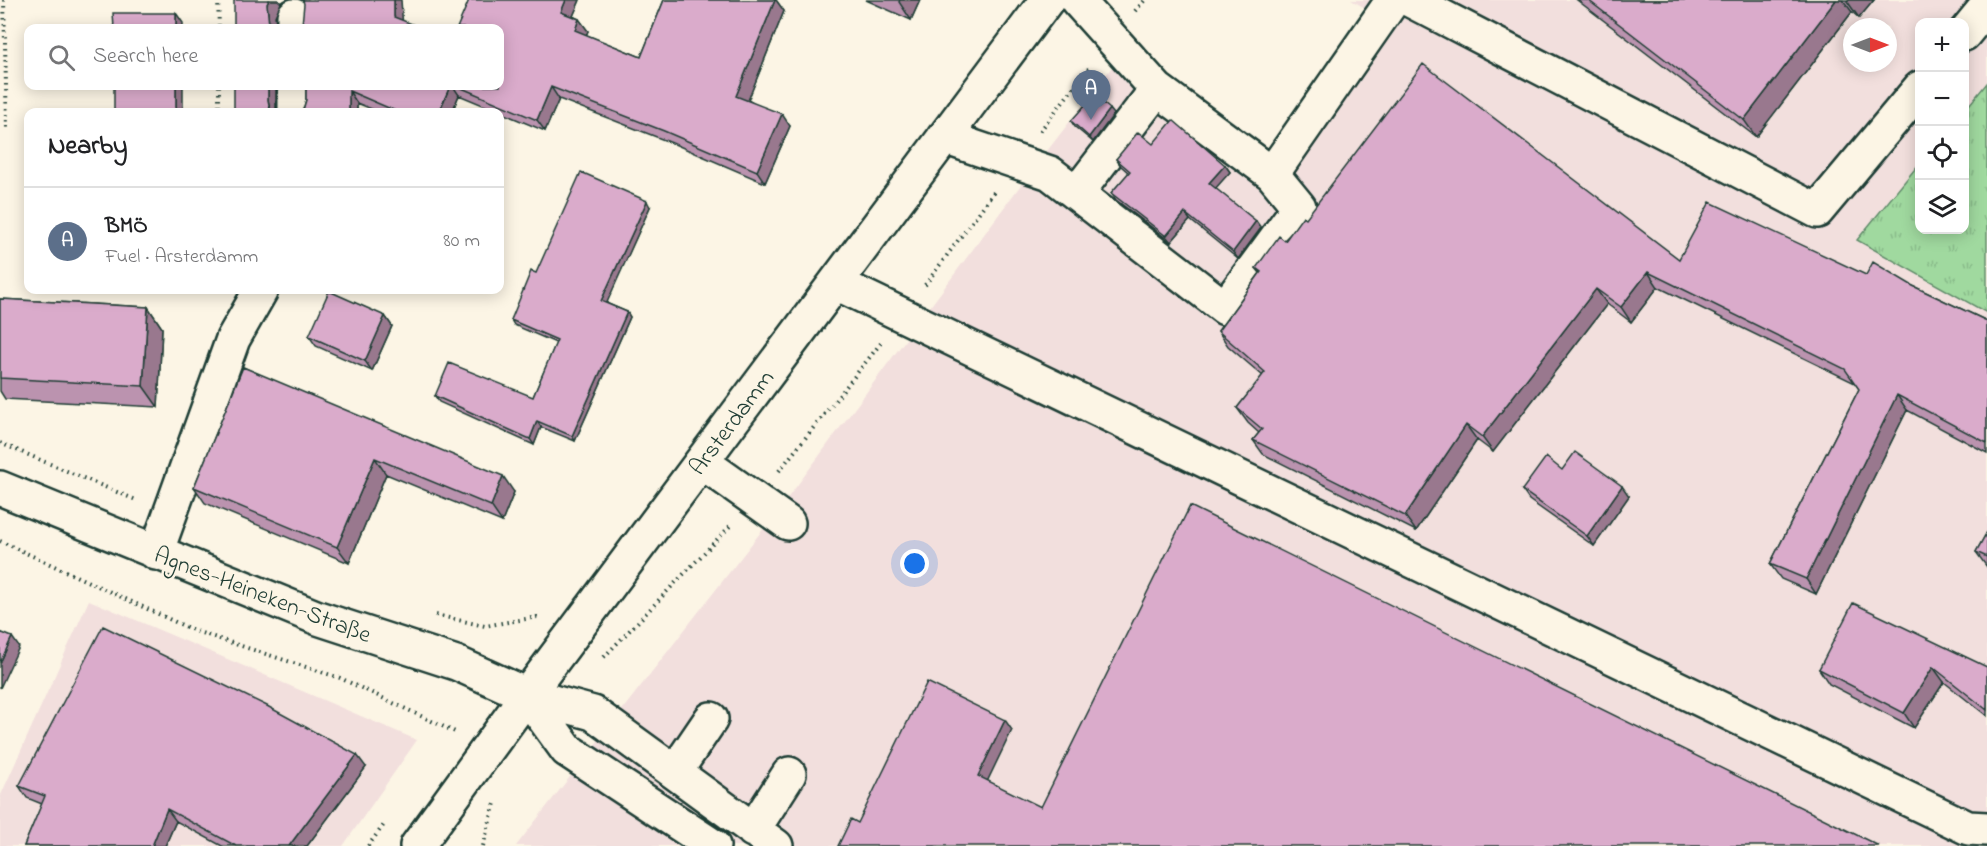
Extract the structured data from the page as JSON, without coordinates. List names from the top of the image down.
{
  "streets": {
    "street": ["Arsterdamm", "Agnes-Heineken-Straße"]
  },
  "crossings": [
    ["Arsterdamm", "Agnes-Heineken-Straße"]
  ],
  "north": "right",
  "page": {
    "map_buttons": ["+", "−"],
    "search": "Search here",
    "pins": "A",
    "heading": "Nearby",
    "list": [
      {
        "mark": "A",
        "name": "BMÖ",
        "note": "Fuel · Arsterdamm",
        "value": "80 m"
      }
    ]
  }
}
